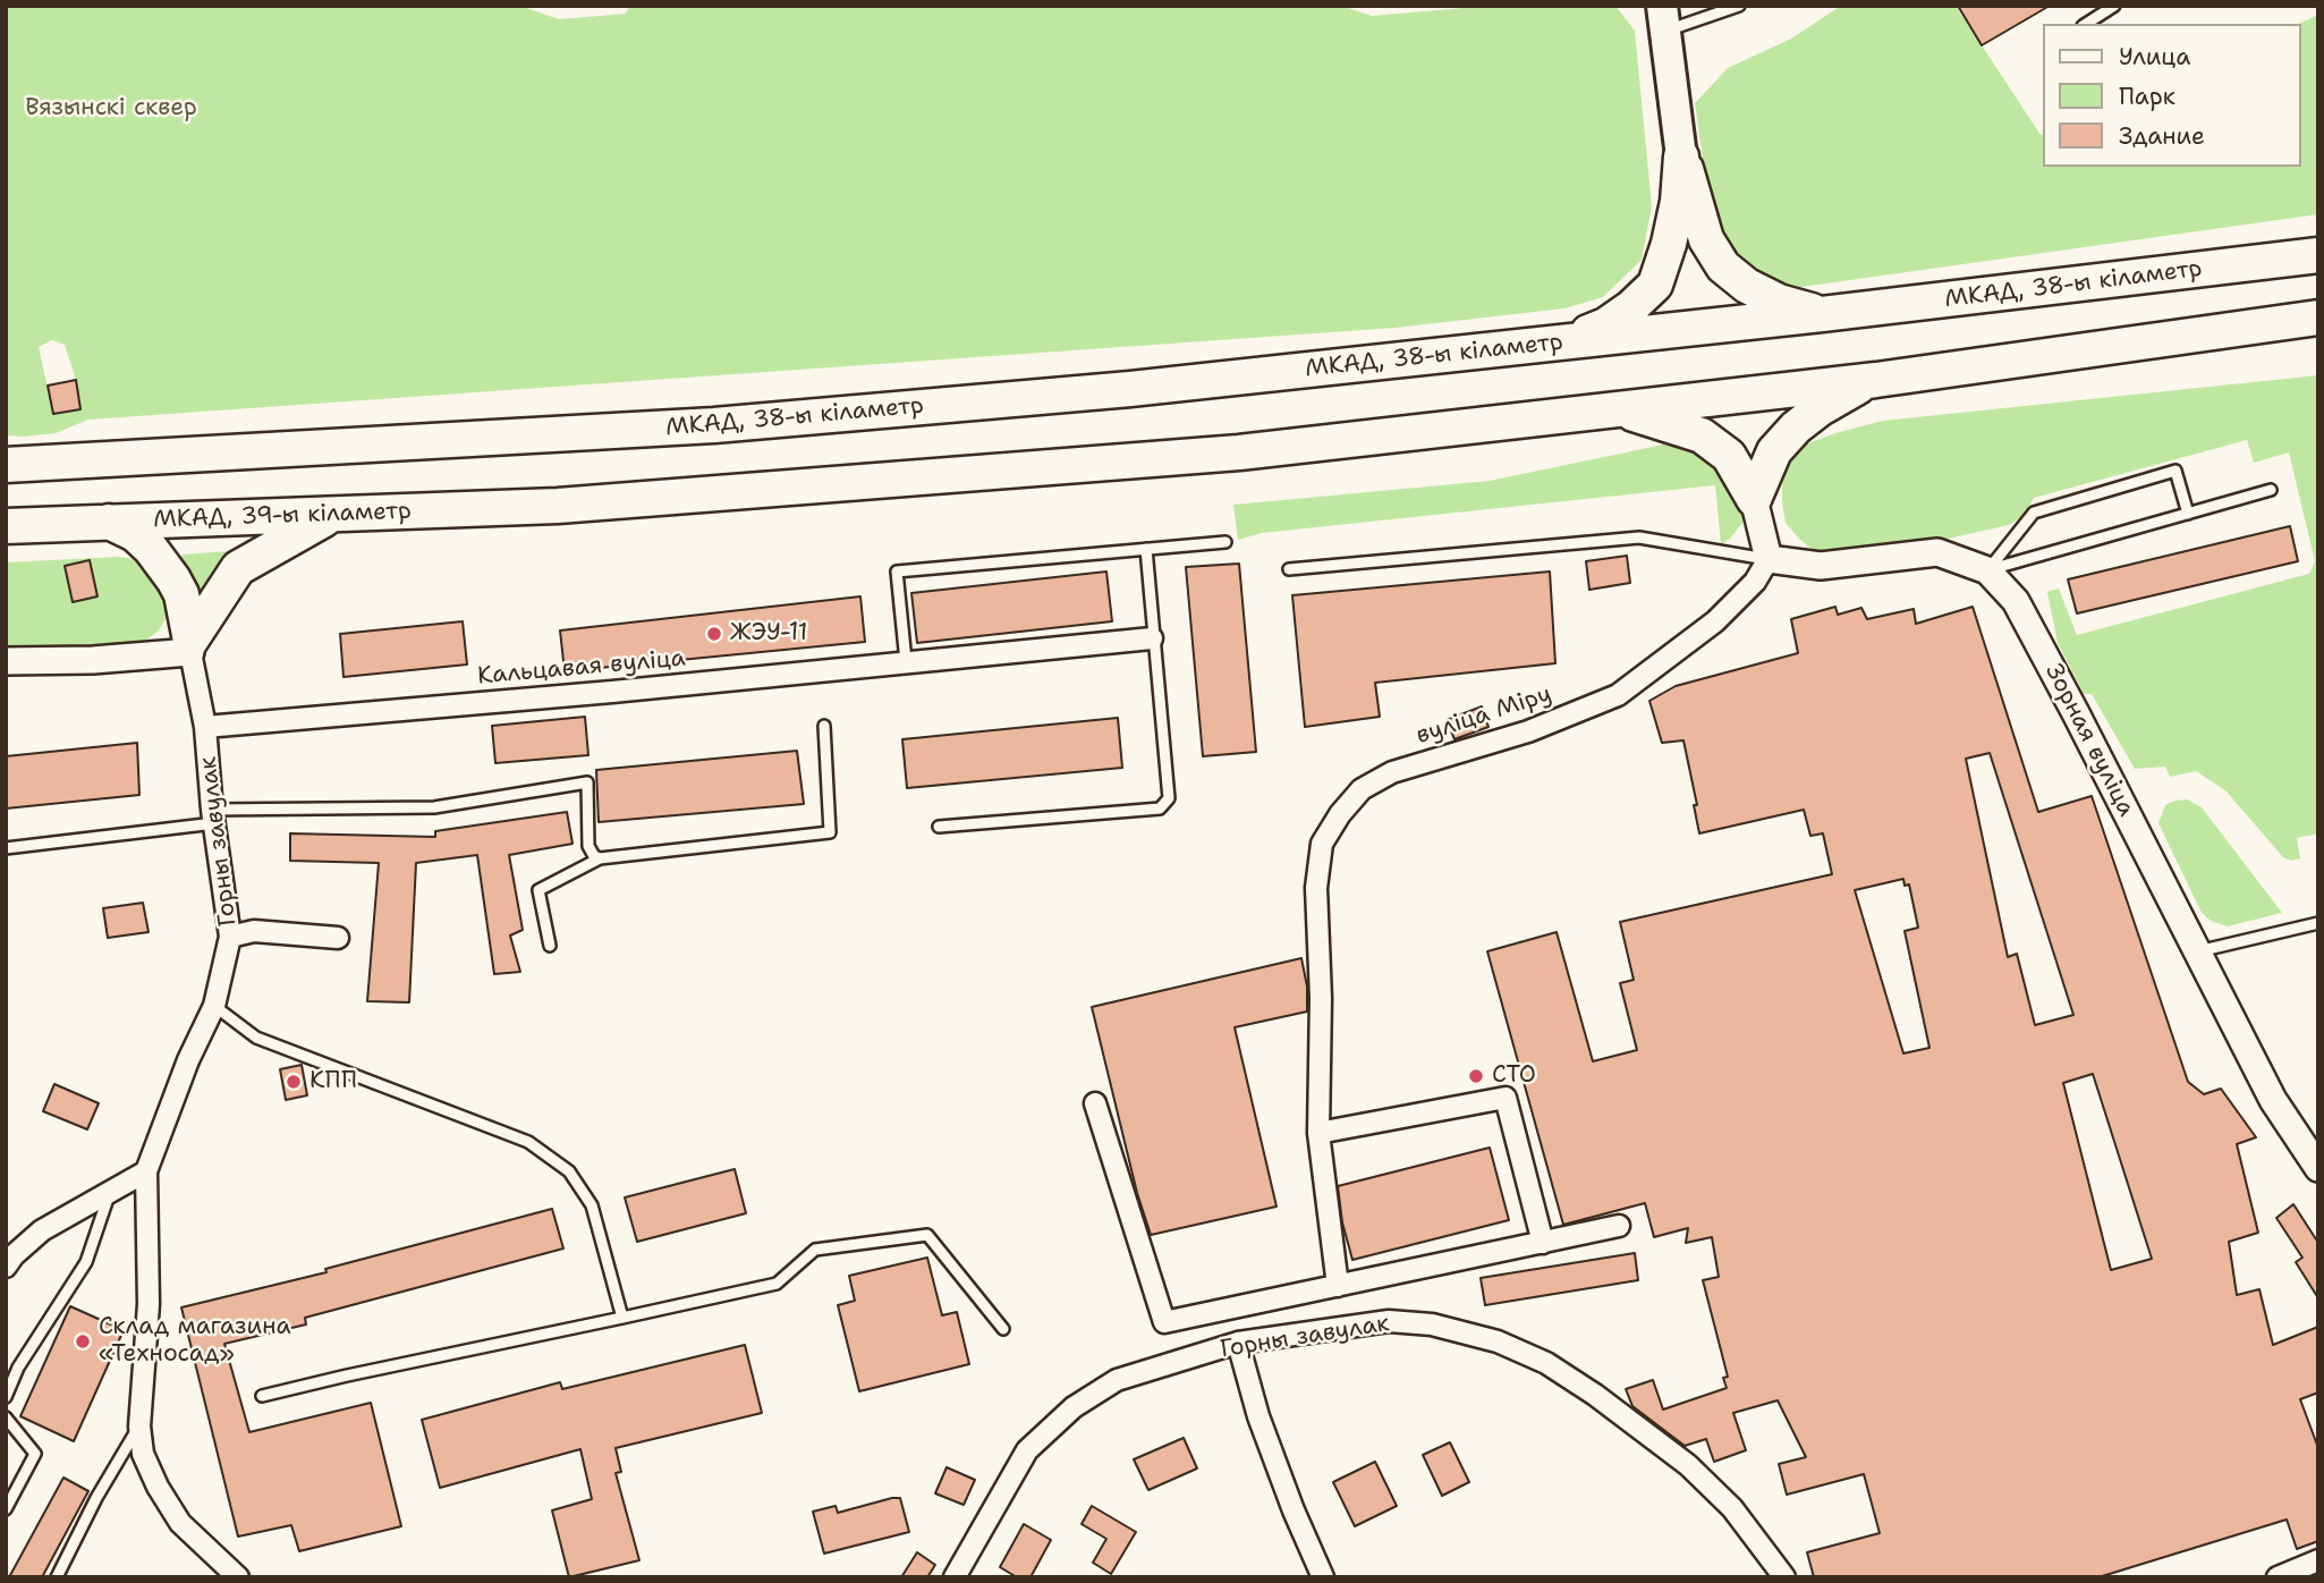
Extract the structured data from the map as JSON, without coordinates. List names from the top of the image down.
{
  "streets": {
    "highway": ["МКАД, 38-ы кіламетр", "МКАД, 39-ы кіламетр"],
    "street": [
      "Кальцавая вуліца",
      "вуліца Міру",
      "Зорная вуліца",
      "Горны завулак"
    ]
  },
  "crossings": [
    ["Кальцавая вуліца", "Горны завулак"],
    ["вуліца Міру", "Зорная вуліца"]
  ],
  "parks": ["Вязынскі сквер"],
  "places": [
    "ЖЭУ-11",
    "СТО",
    "КПП",
    "Склад магазина «Техносад»"
  ],
  "legend": ["Улица", "Парк", "Здание"]
}
